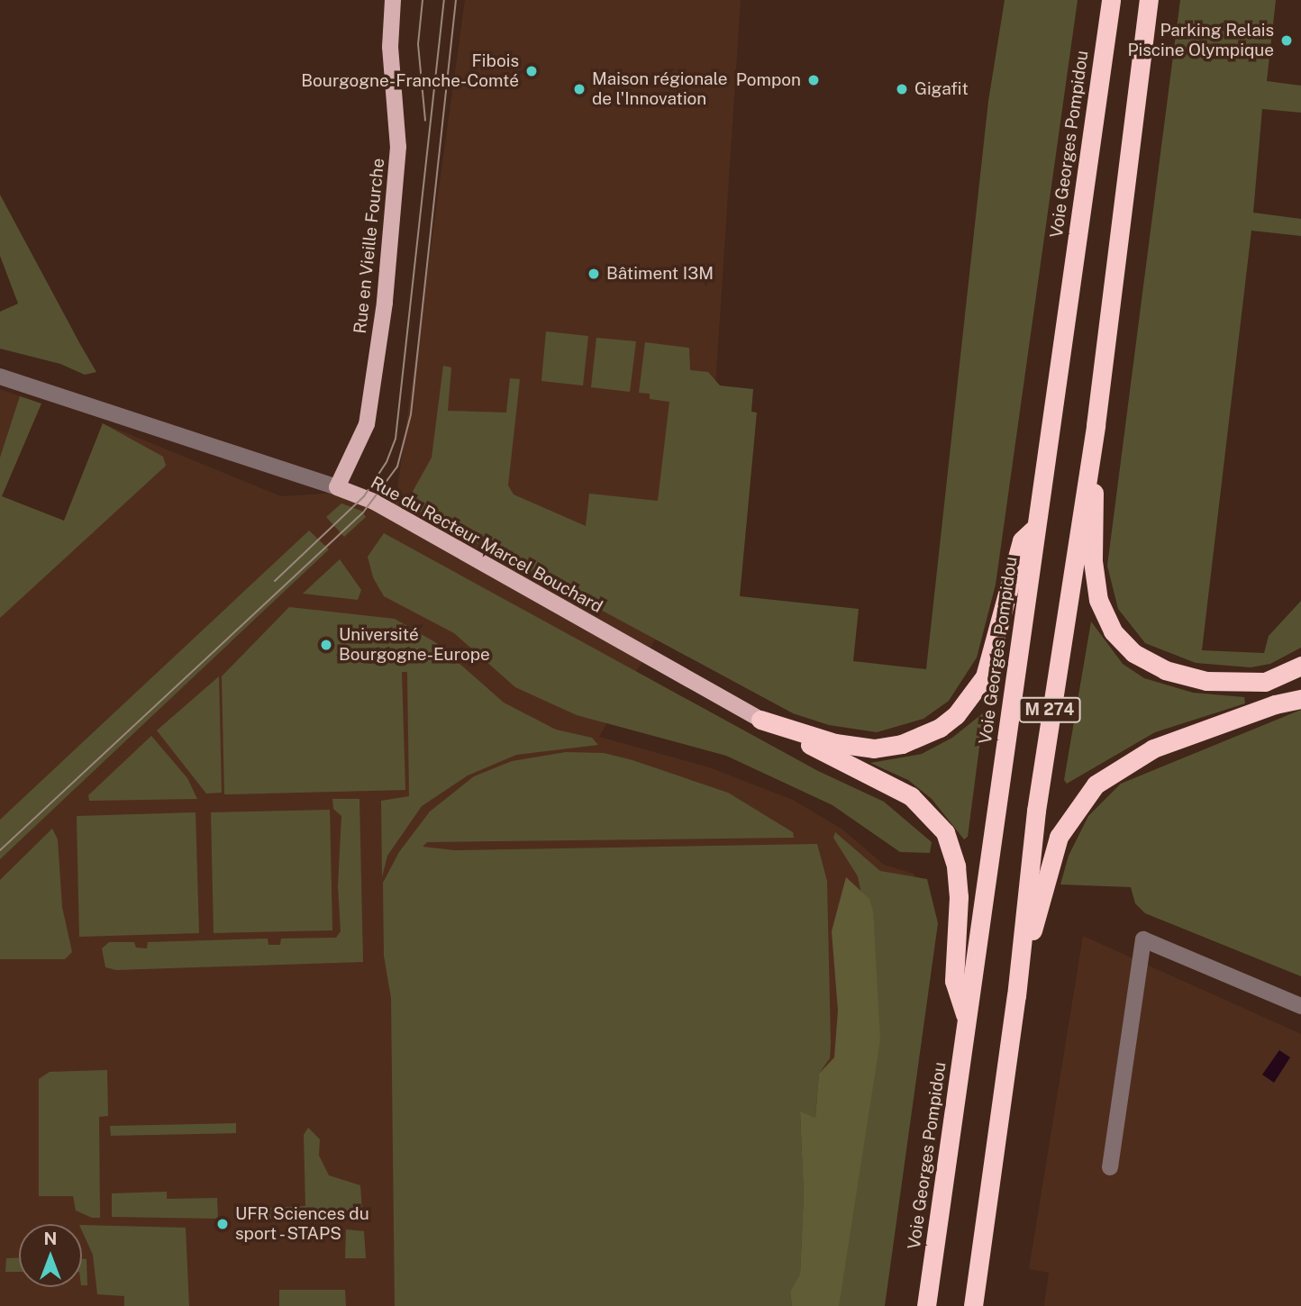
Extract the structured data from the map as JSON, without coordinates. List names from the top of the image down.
{
  "streets": {
    "highway": ["Voie Georges Pompidou", "M 274"],
    "main road": ["Rue en Vieille Fourche", "Rue du Recteur Marcel Bouchard"]
  },
  "crossings": [
    ["Rue en Vieille Fourche", "Rue du Recteur Marcel Bouchard"]
  ],
  "places": [
    "Parking Relais Piscine Olympique",
    "Fibois Bourgogne-Franche-Comté",
    "Pompon",
    "Maison régionale de l'Innovation",
    "Gigafit",
    "Bâtiment I3M",
    "Université Bourgogne-Europe",
    "UFR Sciences du sport - STAPS"
  ],
  "north": "top"
}
